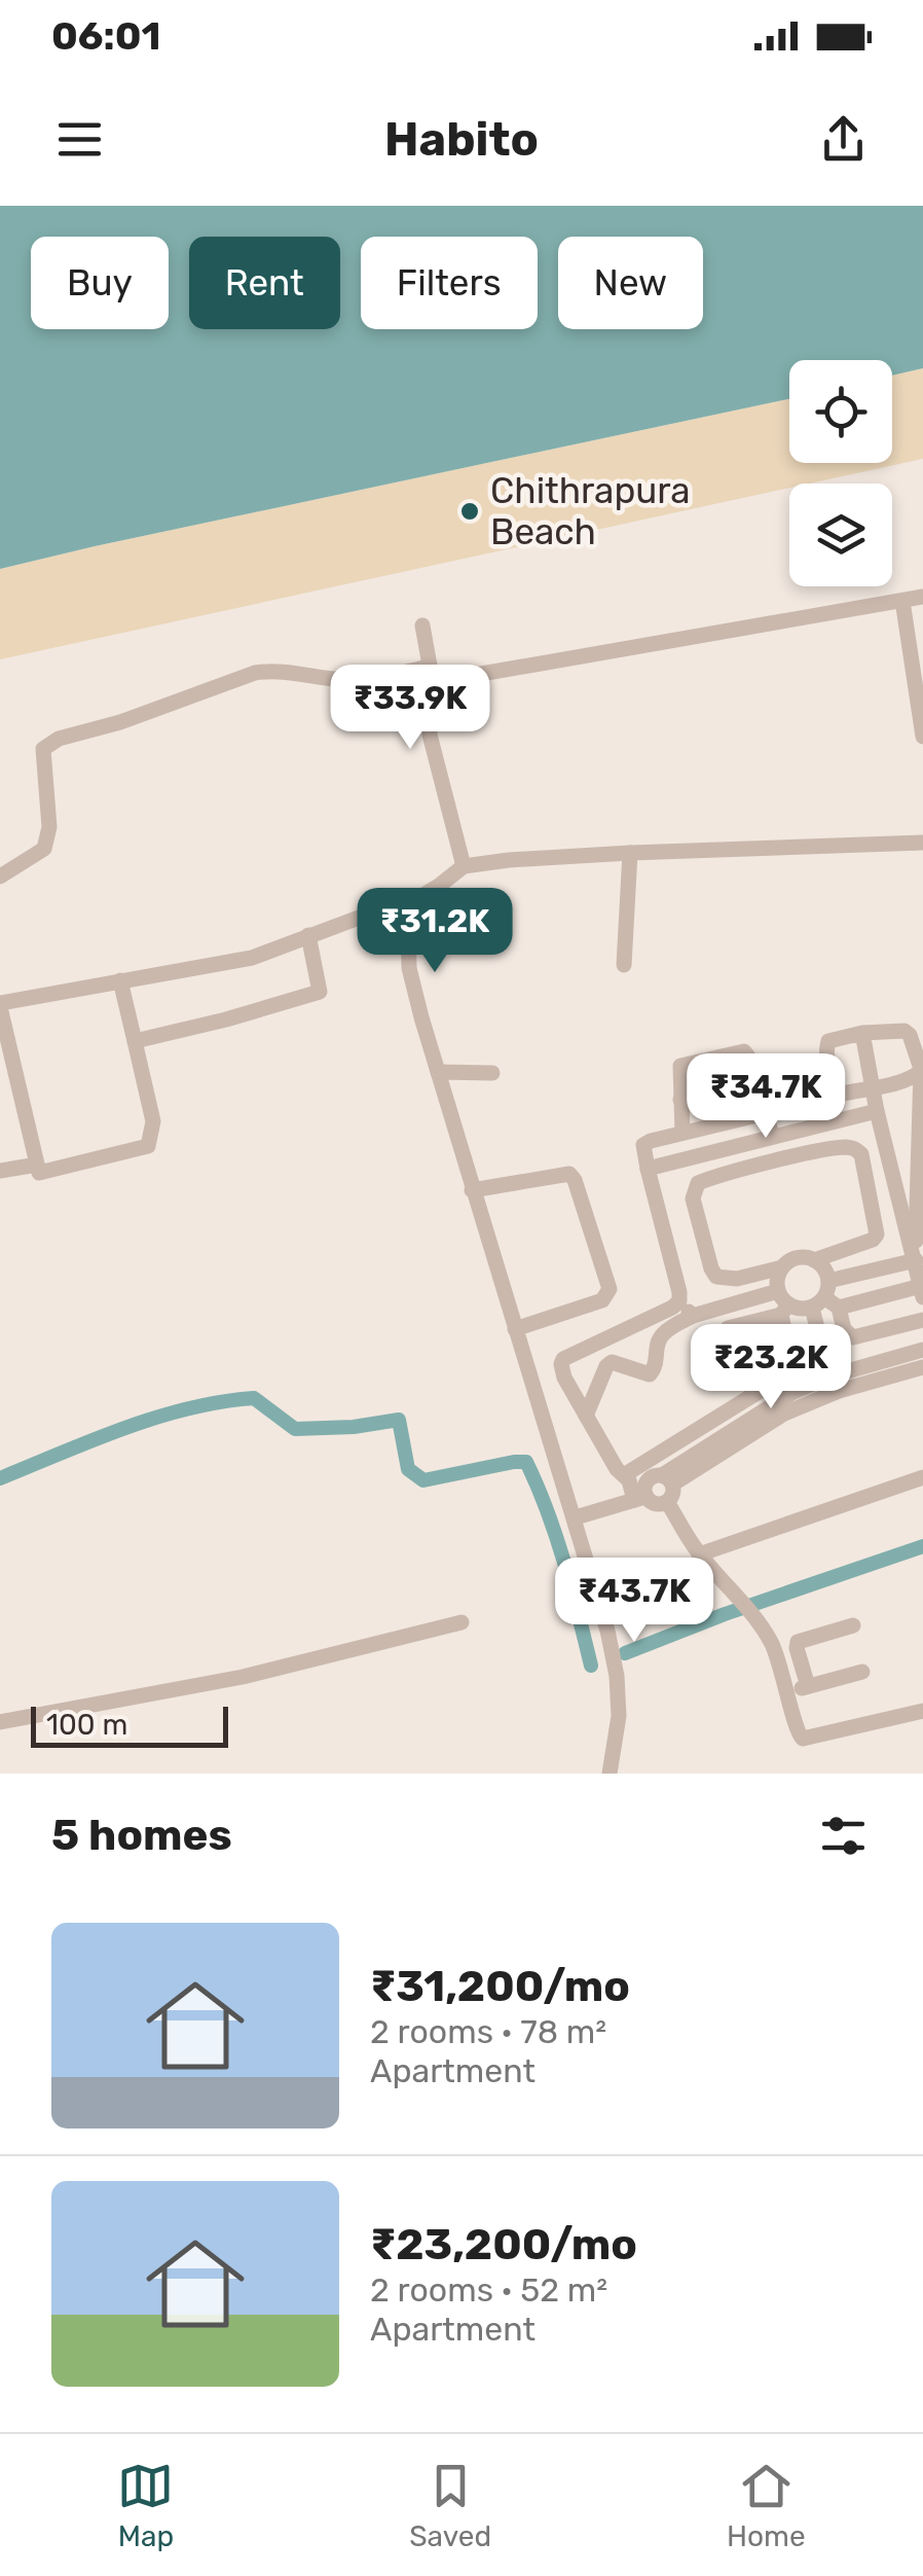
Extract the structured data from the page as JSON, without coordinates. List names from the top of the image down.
{
  "places": ["Chithrapura Beach"],
  "scale_bar": "100 m",
  "page": {
    "status": "06:01",
    "header": "Habito",
    "chip": [
      "Buy",
      "Rent",
      "Filters",
      "New"
    ],
    "price": [
      "₹33.9K",
      "₹31.2K",
      "₹34.7K",
      "₹23.2K",
      "₹43.7K"
    ],
    "scale": "100 m",
    "heading": "5 homes",
    "list": [
      {
        "name": "₹31,200/mo",
        "note": "2 rooms · 78 m² · Apartment"
      },
      {
        "name": "₹23,200/mo",
        "note": "2 rooms · 52 m² · Apartment"
      }
    ],
    "tabs": ["Map", "Saved", "Home"]
  }
}
